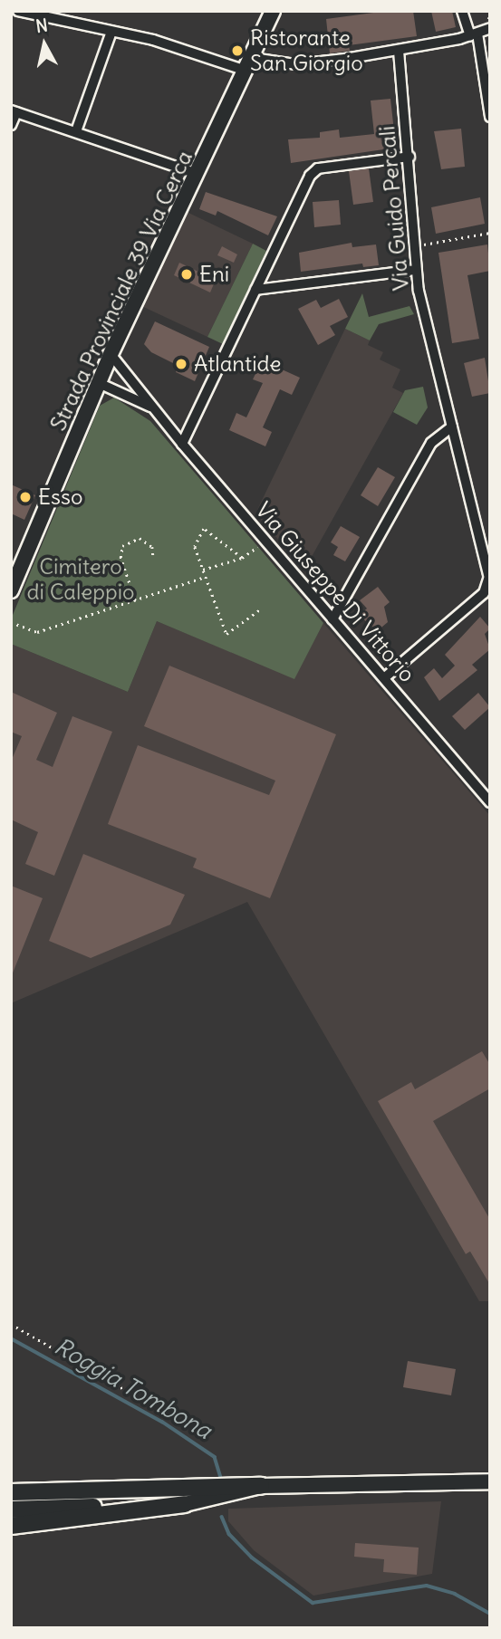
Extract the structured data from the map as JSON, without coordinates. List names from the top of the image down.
{
  "streets": {
    "main road": ["Strada Provinciale 39 Via Cerca"],
    "street": ["Via Guido Percali", "Via Giuseppe Di Vittorio"]
  },
  "crossings": [
    ["Strada Provinciale 39 Via Cerca", "Via Giuseppe Di Vittorio"]
  ],
  "water": ["Roggia Tombona"],
  "parks": ["Cimitero di Caleppio"],
  "places": [
    "Ristorante San Giorgio",
    "Eni",
    "Atlantide",
    "Esso"
  ],
  "north": "top"
}
